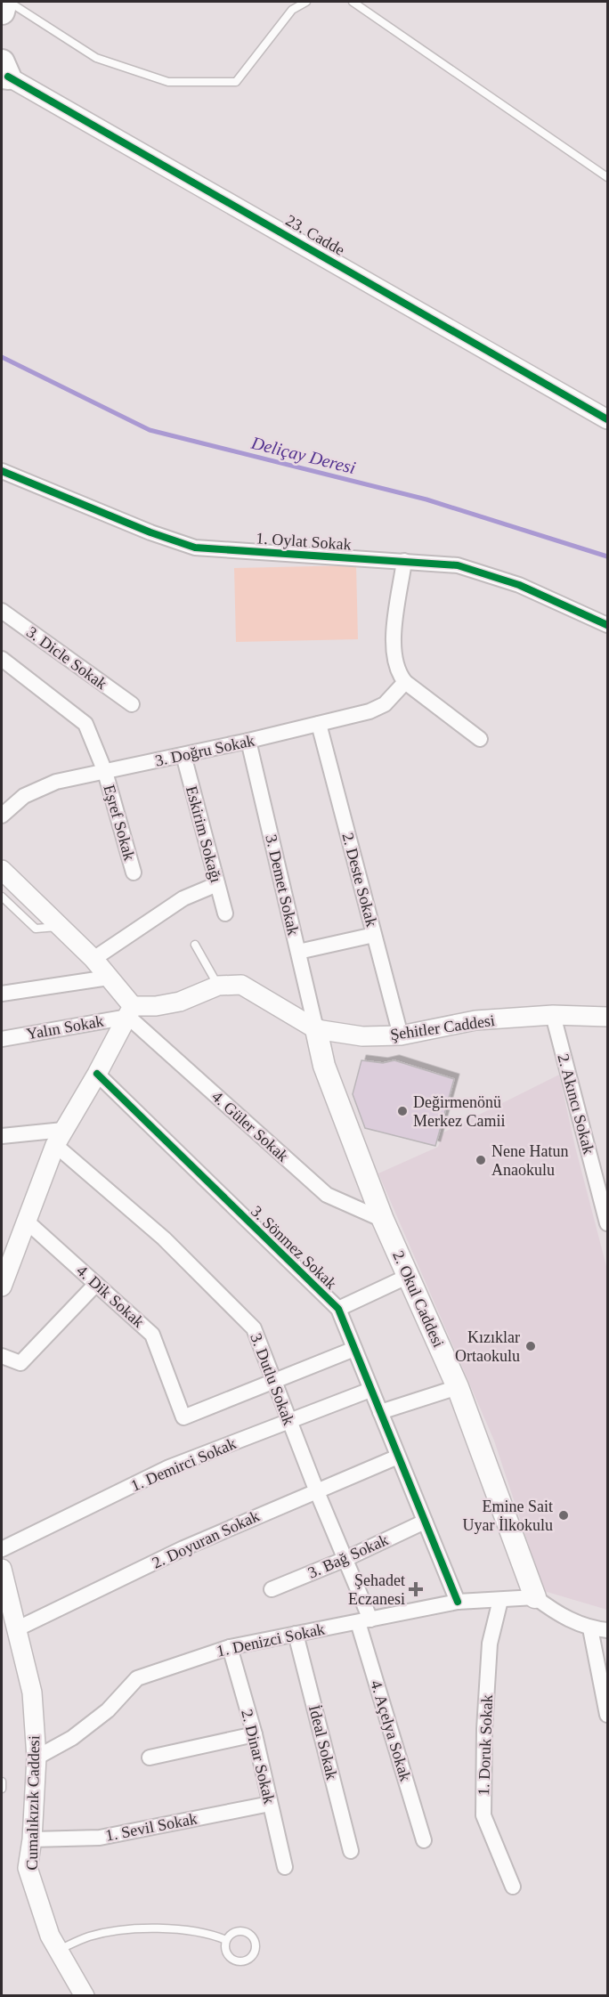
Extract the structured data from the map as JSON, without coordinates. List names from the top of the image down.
{
  "streets": {
    "main road": ["2. Okul Caddesi"],
    "street": [
      "23. Cadde",
      "1. Oylat Sokak",
      "3. Dicle Sokak",
      "3. Doğru Sokak",
      "Eşref Sokak",
      "Eskirim Sokağı",
      "2. Deste Sokak",
      "3. Demet Sokak",
      "Yalın Sokak",
      "Şehitler Caddesi",
      "2. Akıncı Sokak",
      "4. Güler Sokak",
      "3. Sönmez Sokak",
      "4. Dik Sokak",
      "3. Dutlu Sokak",
      "1. Demirci Sokak",
      "2. Doyuran Sokak",
      "3. Bağ Sokak",
      "1. Denizci Sokak",
      "4. Açelya Sokak",
      "İdeal Sokak",
      "1. Doruk Sokak",
      "2. Dinar Sokak",
      "Cumalıkızık Caddesi",
      "1. Sevil Sokak"
    ]
  },
  "crossings": [
    ["3. Doğru Sokak", "Eşref Sokak"],
    ["3. Doğru Sokak", "Eskirim Sokağı"],
    ["3. Doğru Sokak", "2. Deste Sokak"],
    ["3. Doğru Sokak", "3. Demet Sokak"],
    ["2. Deste Sokak", "Şehitler Caddesi"],
    ["3. Demet Sokak", "Şehitler Caddesi"],
    ["3. Demet Sokak", "2. Okul Caddesi"],
    ["Yalın Sokak", "Şehitler Caddesi"],
    ["Yalın Sokak", "4. Güler Sokak"],
    ["Şehitler Caddesi", "2. Akıncı Sokak"],
    ["Şehitler Caddesi", "4. Güler Sokak"],
    ["Şehitler Caddesi", "2. Okul Caddesi"],
    ["4. Güler Sokak", "2. Okul Caddesi"],
    ["3. Sönmez Sokak", "1. Demirci Sokak"],
    ["3. Sönmez Sokak", "2. Doyuran Sokak"],
    ["3. Sönmez Sokak", "3. Bağ Sokak"],
    ["3. Sönmez Sokak", "1. Denizci Sokak"],
    ["4. Dik Sokak", "3. Dutlu Sokak"],
    ["2. Okul Caddesi", "1. Denizci Sokak"],
    ["3. Dutlu Sokak", "1. Demirci Sokak"],
    ["3. Dutlu Sokak", "2. Doyuran Sokak"],
    ["3. Dutlu Sokak", "3. Bağ Sokak"],
    ["3. Dutlu Sokak", "1. Denizci Sokak"],
    ["3. Dutlu Sokak", "4. Açelya Sokak"],
    ["2. Doyuran Sokak", "Cumalıkızık Caddesi"],
    ["1. Denizci Sokak", "4. Açelya Sokak"],
    ["1. Denizci Sokak", "İdeal Sokak"],
    ["1. Denizci Sokak", "1. Doruk Sokak"],
    ["1. Denizci Sokak", "2. Dinar Sokak"],
    ["1. Denizci Sokak", "Cumalıkızık Caddesi"],
    ["2. Dinar Sokak", "1. Sevil Sokak"],
    ["Cumalıkızık Caddesi", "1. Sevil Sokak"]
  ],
  "water": ["Deliçay Deresi"],
  "places": {
    "other": [
      "Değirmenönü Merkez Camii",
      "Nene Hatun Anaokulu",
      "Kızıklar Ortaokulu",
      "Emine Sait Uyar İlkokulu"
    ],
    "health": ["Şehadet Eczanesi"]
  }
}
